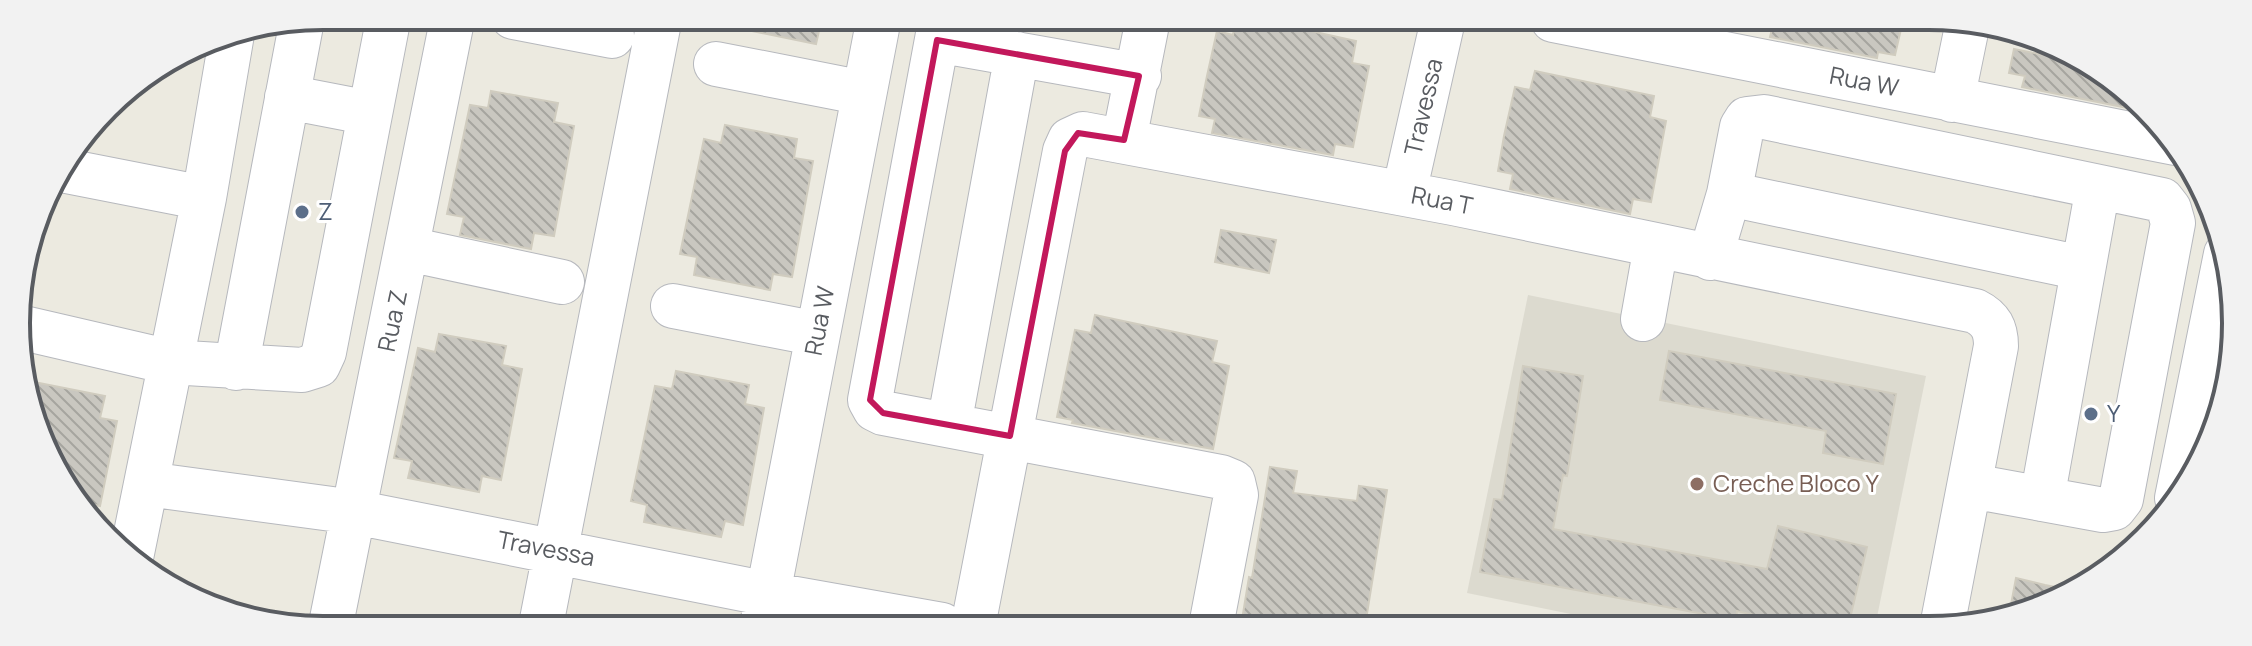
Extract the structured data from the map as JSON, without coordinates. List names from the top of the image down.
{
  "streets": {
    "street": [
      "Rua W",
      "Travessa",
      "Rua T",
      "Rua Z"
    ]
  },
  "crossings": [
    ["Rua W", "Travessa"],
    ["Travessa", "Rua T"],
    ["Travessa", "Rua Z"]
  ],
  "places": ["Z", "Y", "Creche Bloco Y"]
}
